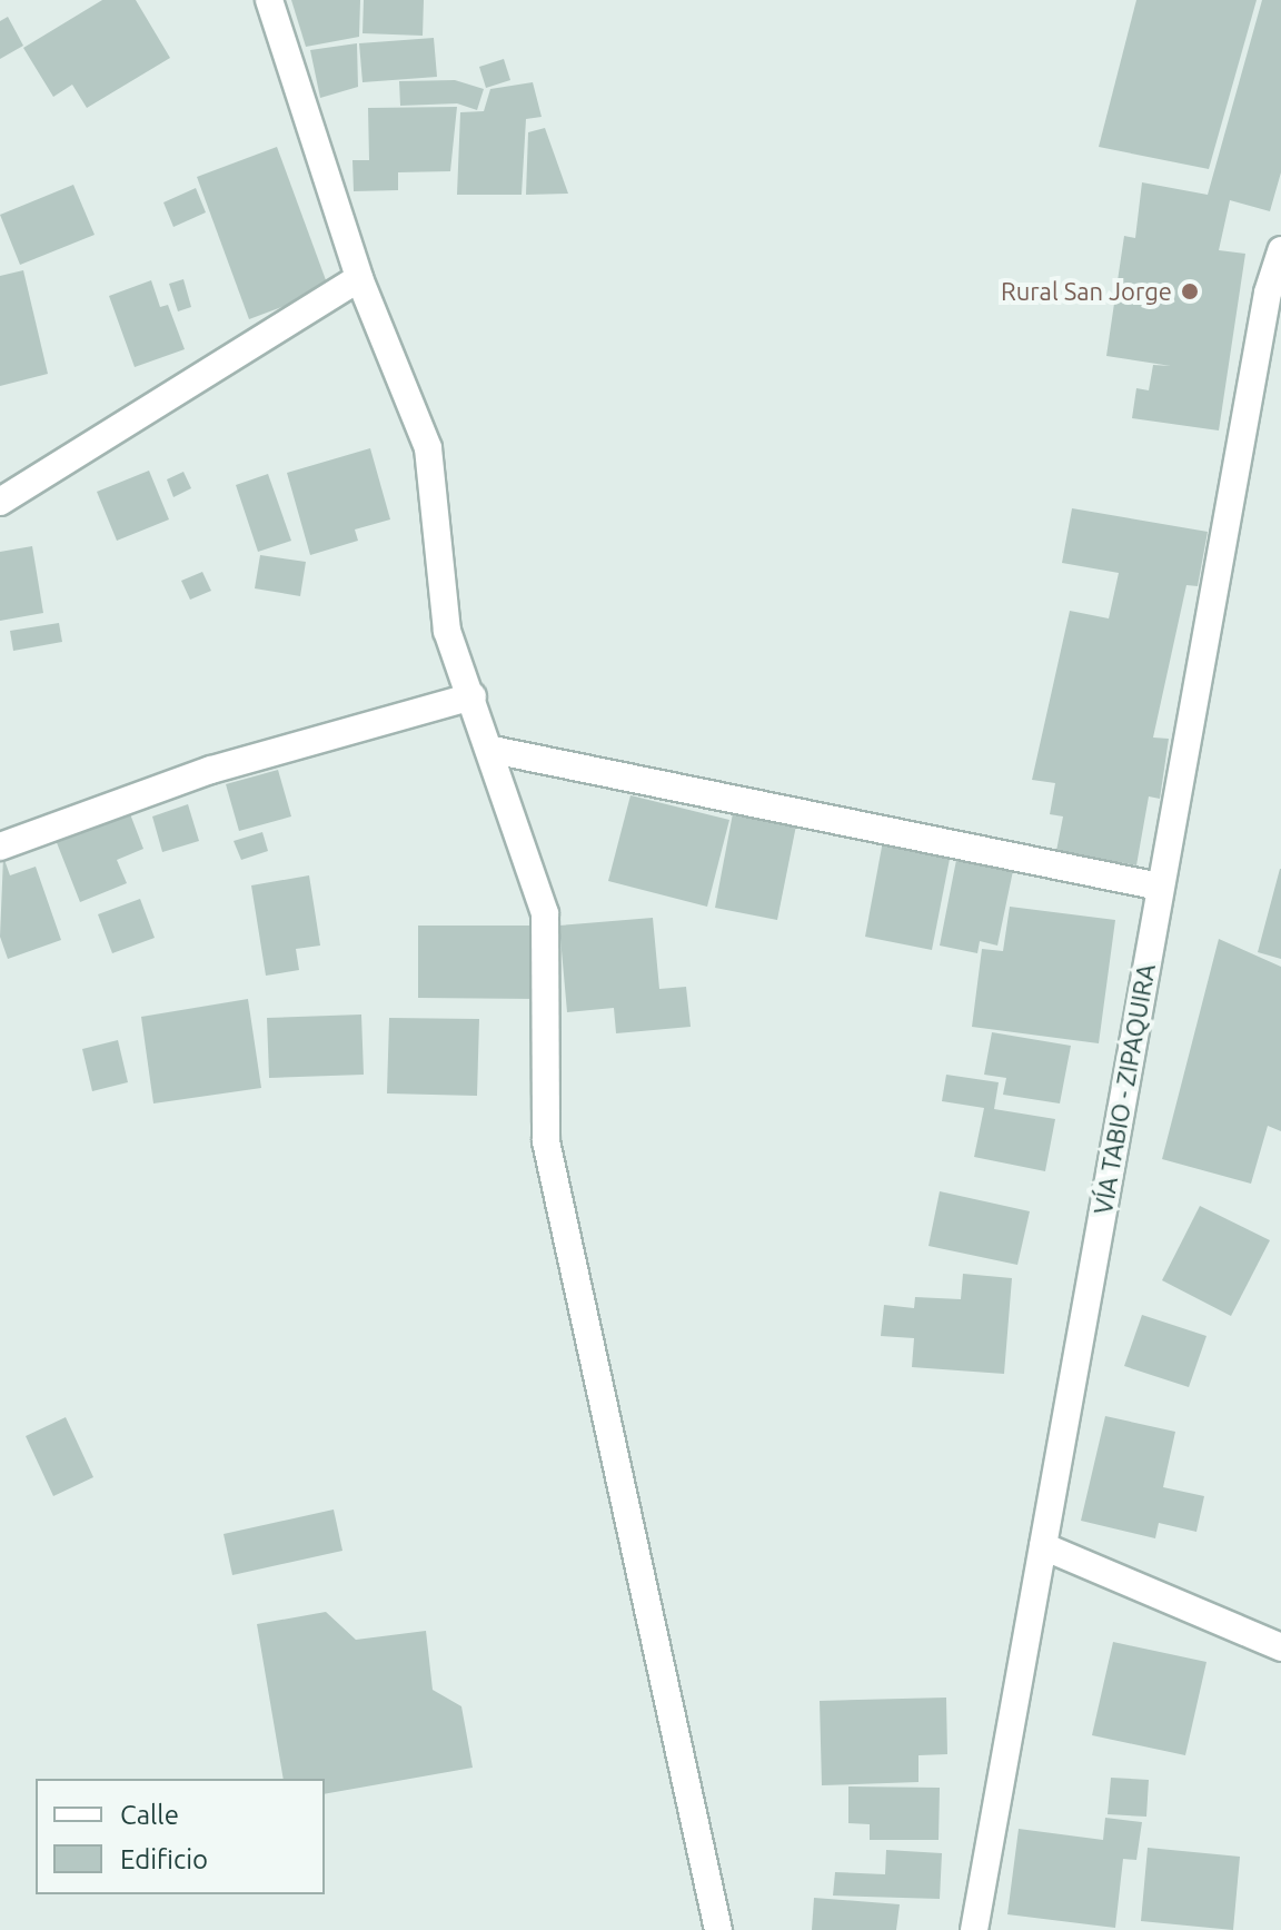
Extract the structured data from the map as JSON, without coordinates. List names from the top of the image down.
{
  "streets": {
    "street": ["VÍA TABIO - ZIPAQUIRA"]
  },
  "places": ["Rural San Jorge"],
  "legend": ["Calle", "Edificio"]
}
